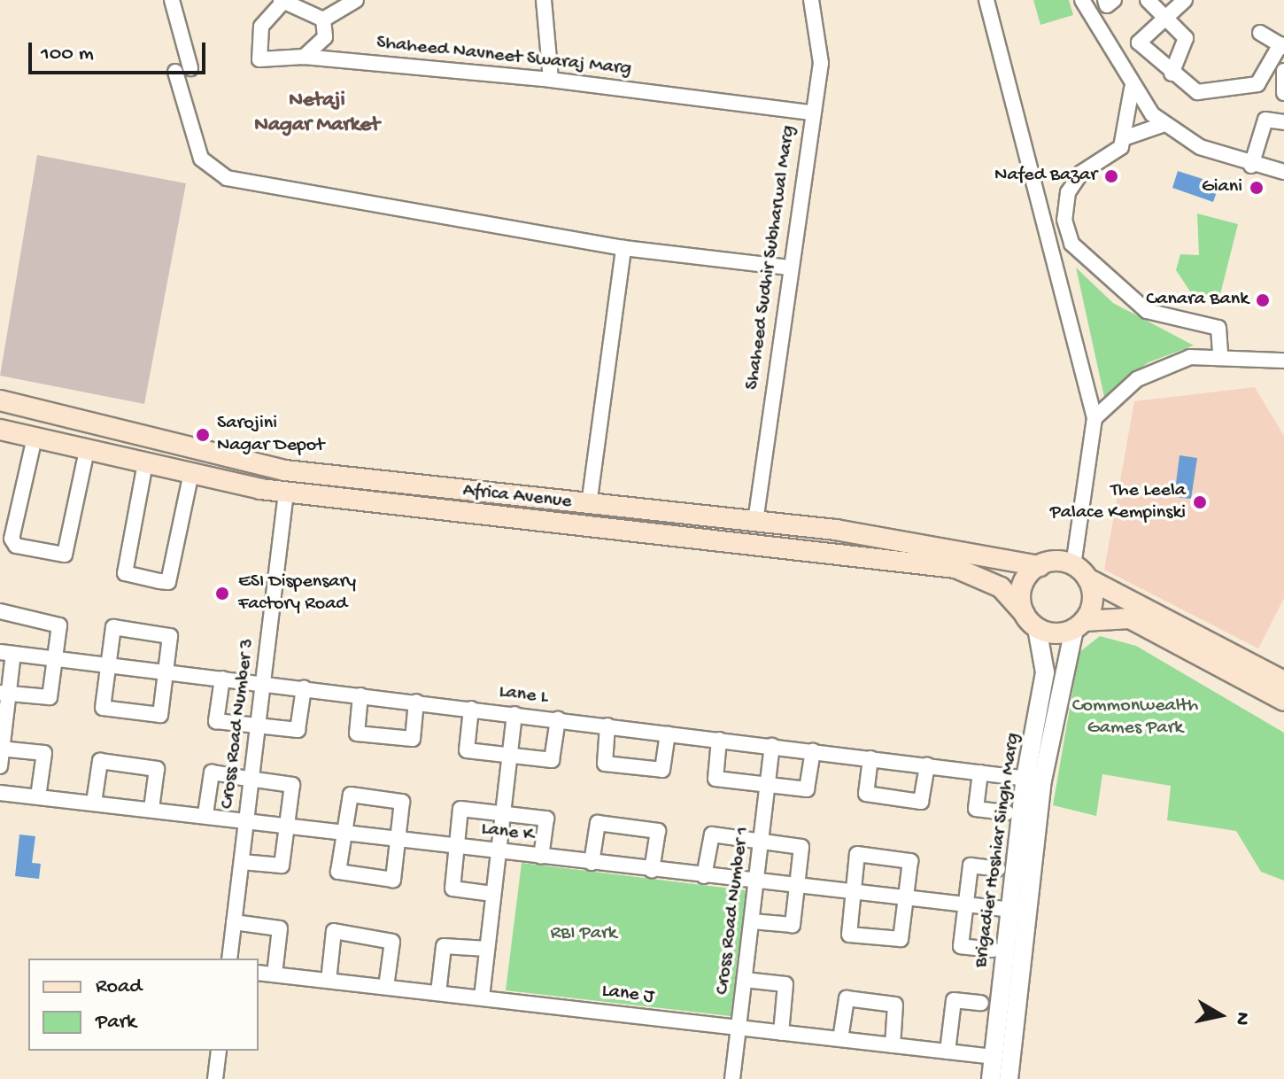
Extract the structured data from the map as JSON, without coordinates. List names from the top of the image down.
{
  "streets": {
    "main road": ["Africa Avenue"],
    "street": [
      "Shaheed Navneet Swaraj Marg",
      "Shaheed Sudhir Subharwal Marg",
      "Lane L",
      "Cross Road Number 3",
      "Lane K",
      "Brigadier Hoshiar Singh Marg",
      "Cross Road Number 1",
      "Lane J"
    ]
  },
  "crossings": [
    ["Shaheed Navneet Swaraj Marg", "Shaheed Sudhir Subharwal Marg"],
    ["Shaheed Sudhir Subharwal Marg", "Africa Avenue"],
    ["Africa Avenue", "Cross Road Number 3"],
    ["Africa Avenue", "Brigadier Hoshiar Singh Marg"],
    ["Lane L", "Cross Road Number 3"],
    ["Lane L", "Brigadier Hoshiar Singh Marg"],
    ["Lane L", "Cross Road Number 1"],
    ["Cross Road Number 3", "Lane K"],
    ["Lane K", "Brigadier Hoshiar Singh Marg"],
    ["Lane K", "Cross Road Number 1"],
    ["Brigadier Hoshiar Singh Marg", "Lane J"],
    ["Cross Road Number 1", "Lane J"]
  ],
  "districts": ["Netaji Nagar Market"],
  "parks": ["Commonwealth Games Park", "RBI Park"],
  "places": [
    "Nafed Bazar",
    "Giani",
    "Canara Bank",
    "Sarojini Nagar Depot",
    "The Leela Palace Kempinski",
    "ESI Dispensary Factory Road"
  ],
  "legend": ["Road", "Park"],
  "scale_bar": "100 m",
  "north": "right"
}
